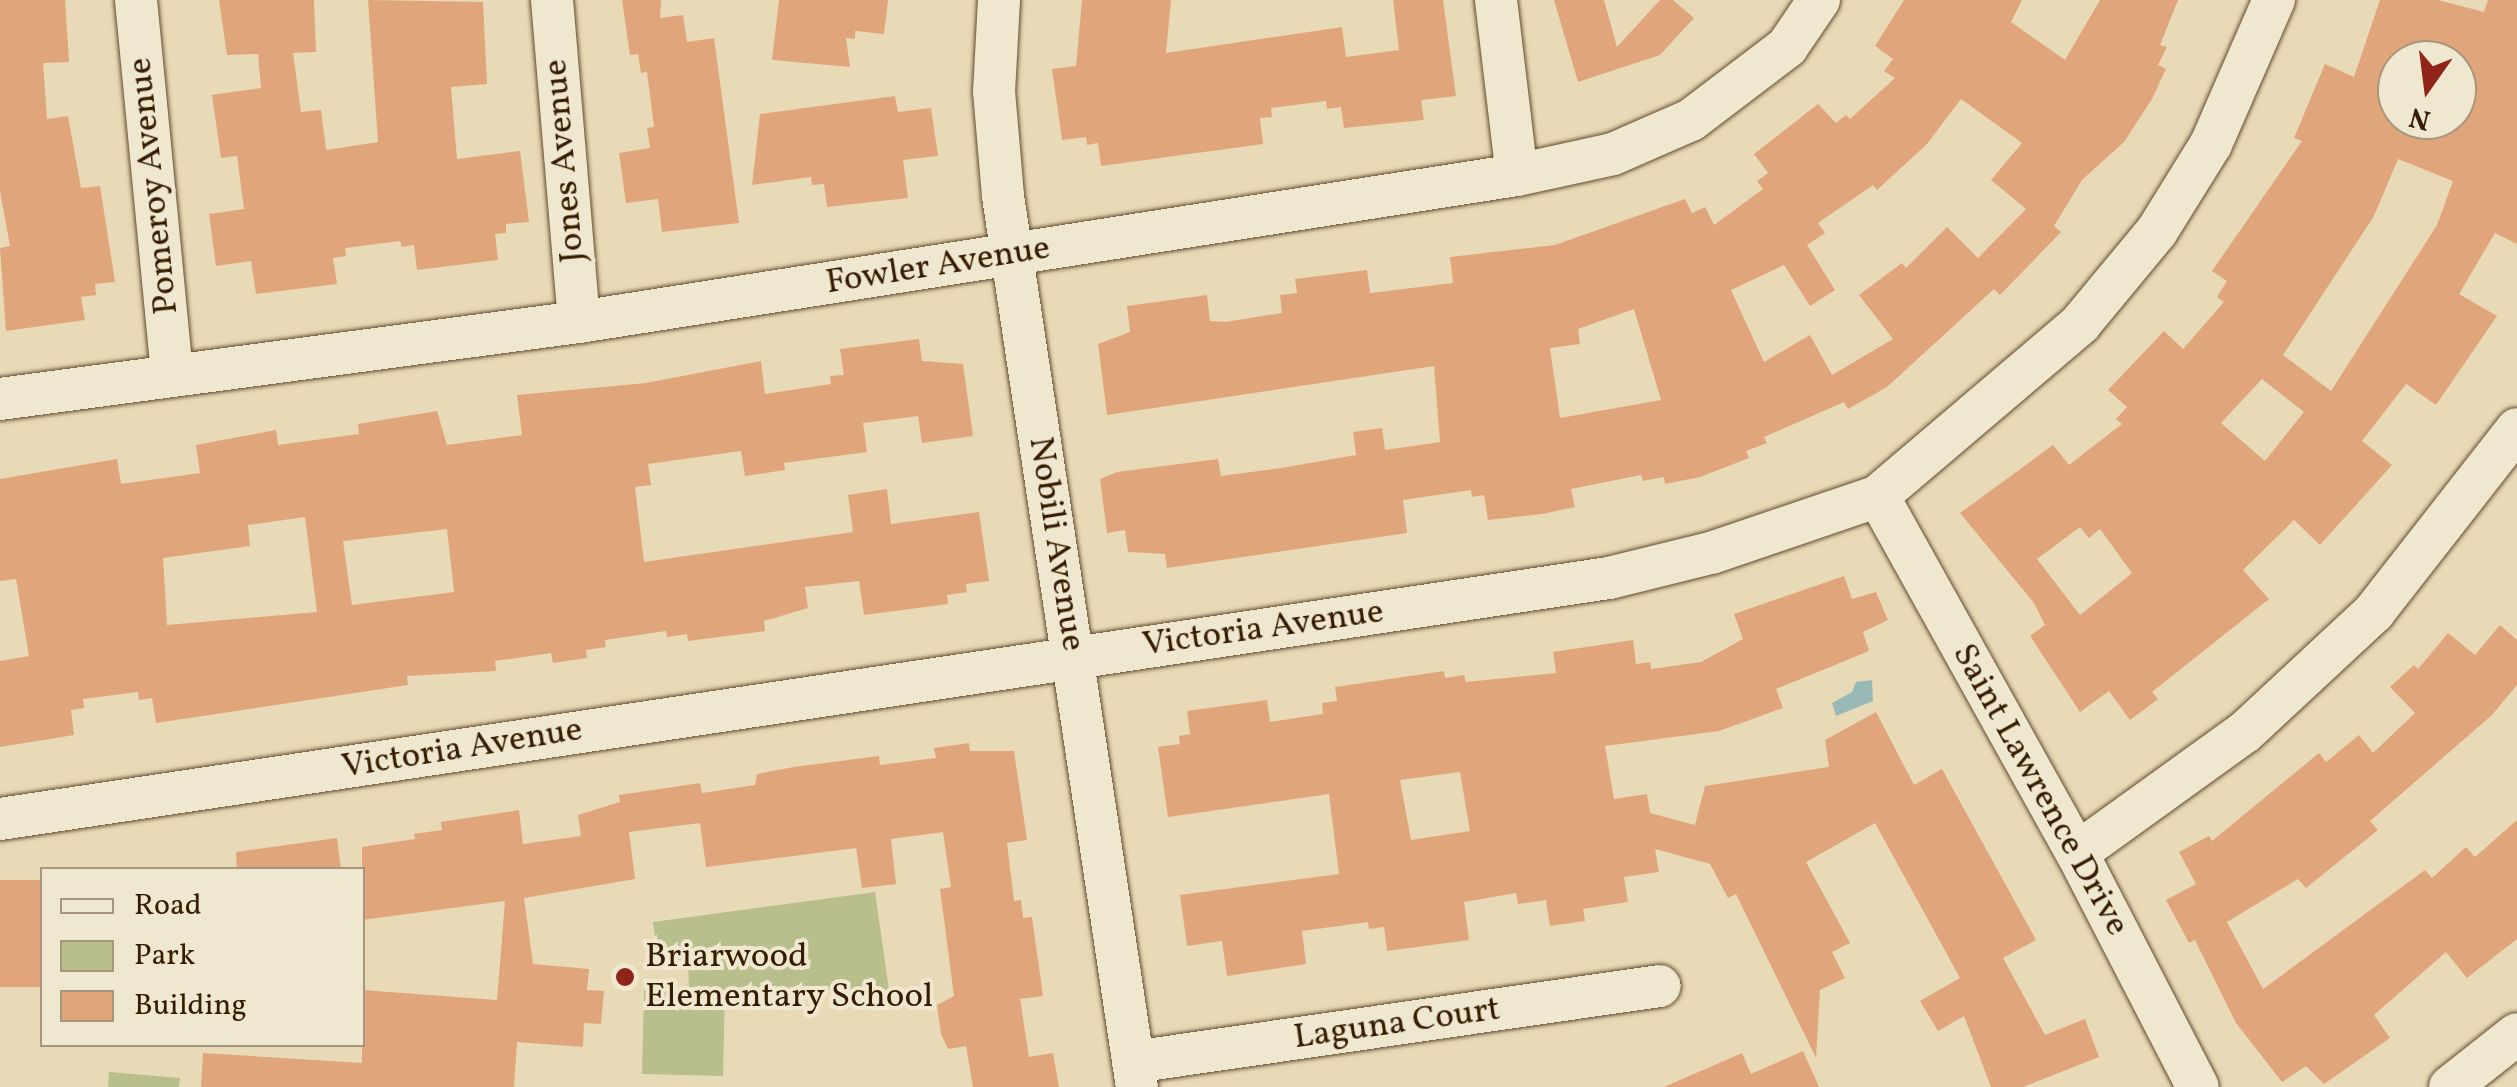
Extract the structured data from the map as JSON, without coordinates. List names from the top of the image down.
{
  "streets": {
    "street": [
      "Jones Avenue",
      "Pomeroy Avenue",
      "Fowler Avenue",
      "Nobili Avenue",
      "Victoria Avenue",
      "Saint Lawrence Drive",
      "Laguna Court"
    ]
  },
  "crossings": [
    ["Jones Avenue", "Fowler Avenue"],
    ["Pomeroy Avenue", "Fowler Avenue"],
    ["Fowler Avenue", "Nobili Avenue"],
    ["Nobili Avenue", "Victoria Avenue"],
    ["Nobili Avenue", "Laguna Court"],
    ["Victoria Avenue", "Saint Lawrence Drive"]
  ],
  "places": ["Briarwood Elementary School"],
  "legend": ["Road", "Park", "Building"],
  "north": "bottom"
}
